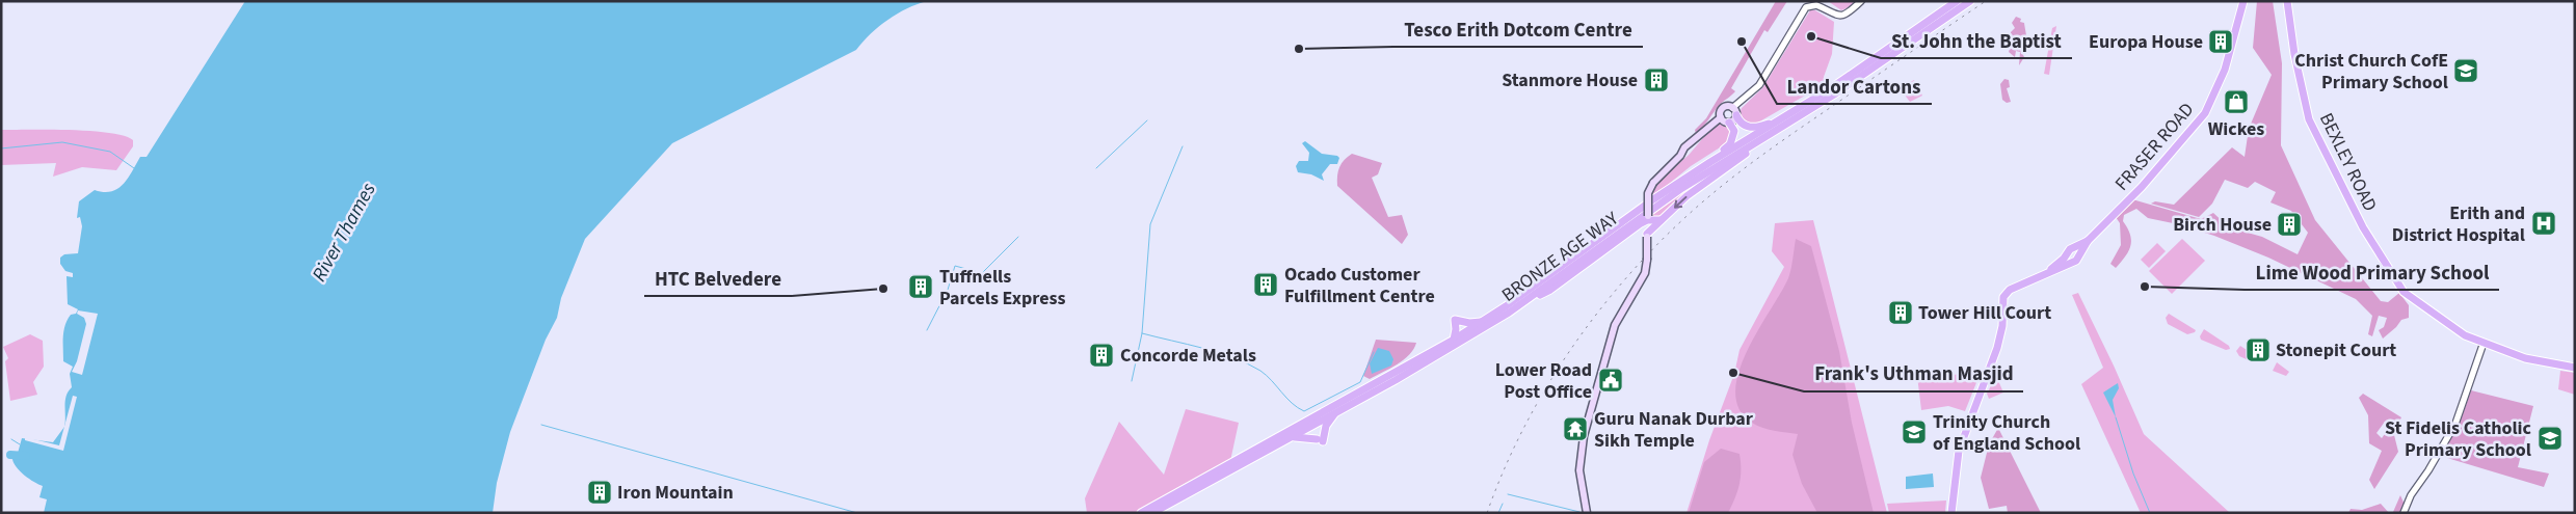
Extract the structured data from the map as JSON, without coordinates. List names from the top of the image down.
{
  "streets": {
    "main road": ["FRASER ROAD", "BEXLEY ROAD", "BRONZE AGE WAY"]
  },
  "water": ["River Thames"],
  "places": {
    "other": [
      "St. John the Baptist",
      "Landor Cartons",
      "Tesco Erith Dotcom Centre",
      "Lime Wood Primary School",
      "HTC Belvedere",
      "Frank's Uthman Masjid"
    ],
    "building": [
      "Europa House",
      "Stanmore House",
      "Birch House",
      "Ocado Customer Fulfillment Centre",
      "Tuffnells Parcels Express",
      "Tower Hill Court",
      "Stonepit Court",
      "Concorde Metals",
      "Iron Mountain"
    ],
    "school or university": ["Christ Church CofE Primary School", "Trinity Church of England School", "St Fidelis Catholic Primary School"],
    "shop": ["Wickes"],
    "hospital": ["Erith and District Hospital"],
    "public building": ["Lower Road Post Office"],
    "temple": ["Guru Nanak Durbar Sikh Temple"]
  }
}
